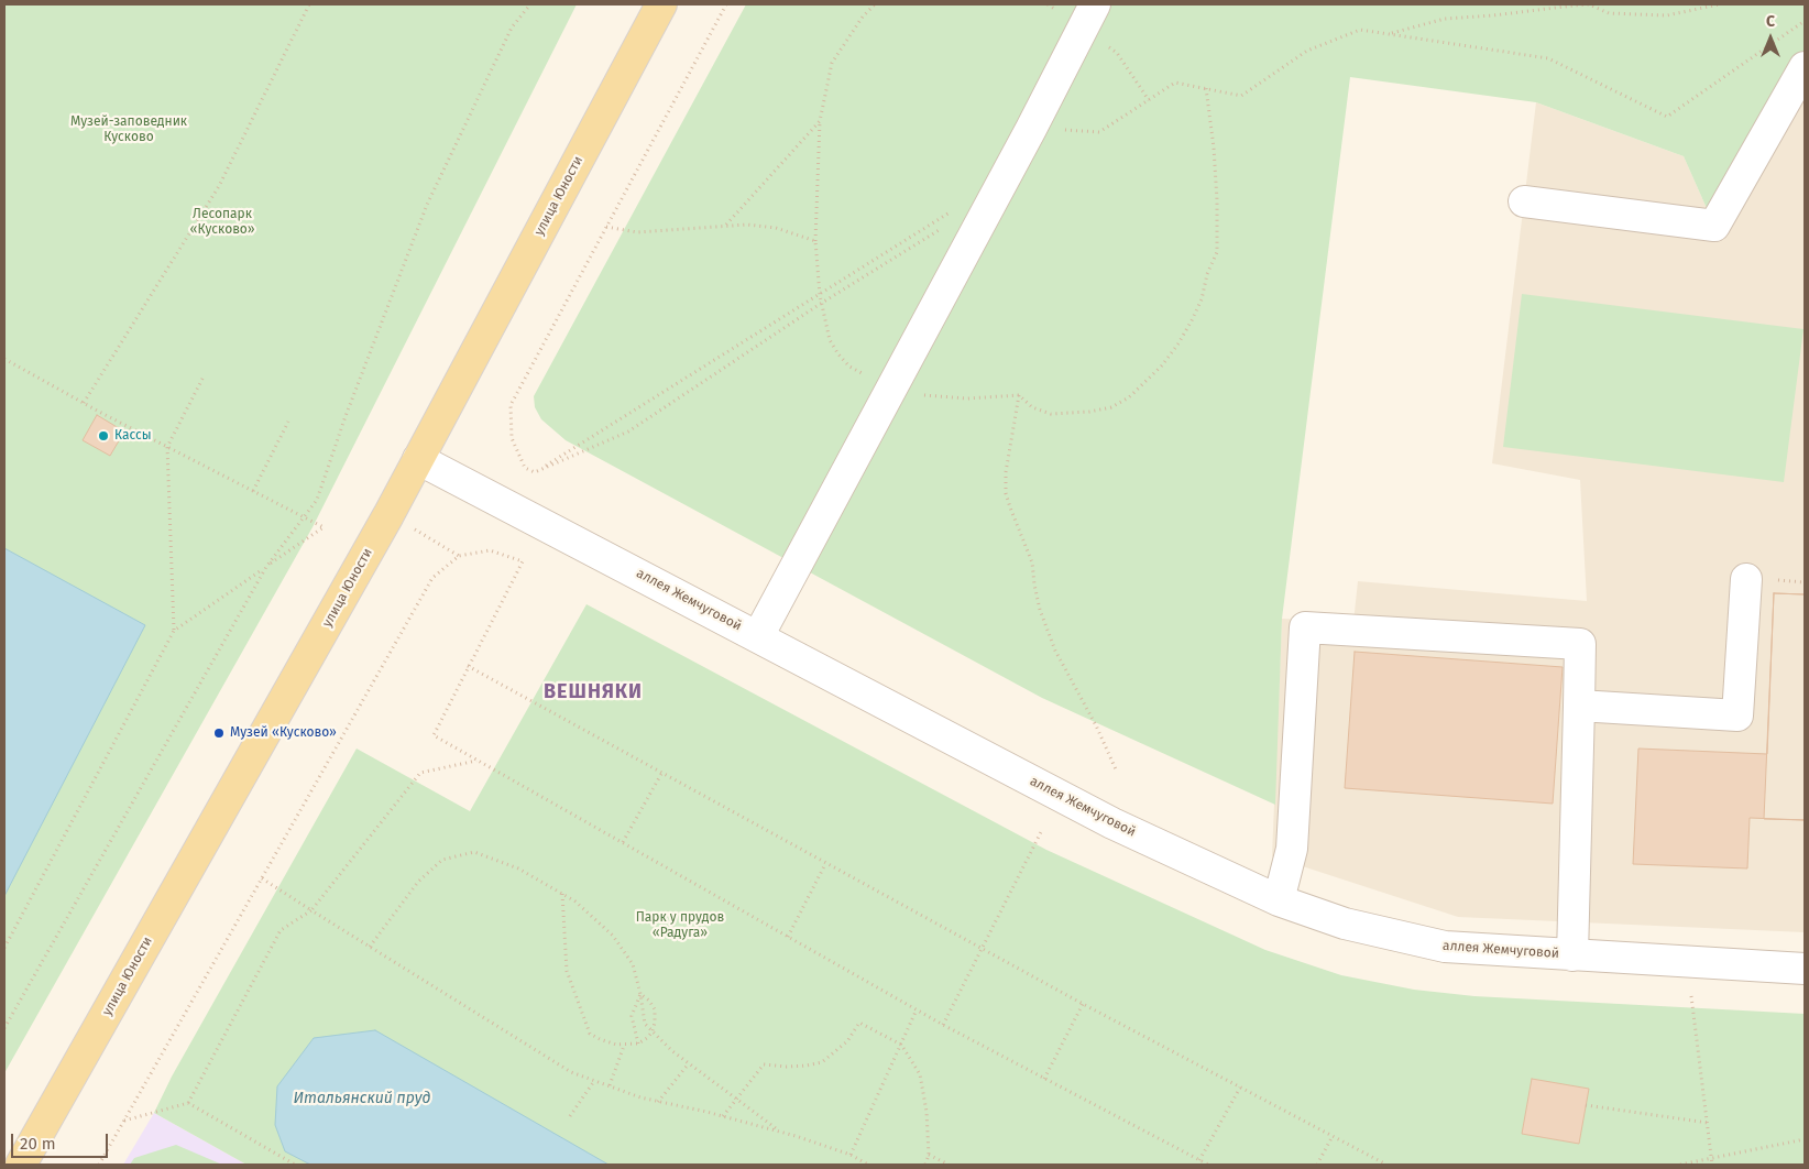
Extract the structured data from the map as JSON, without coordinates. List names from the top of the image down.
{
  "streets": {
    "main road": ["улица Юности"],
    "street": ["аллея Жемчуговой"]
  },
  "crossings": [
    ["улица Юности", "аллея Жемчуговой"]
  ],
  "districts": ["ВЕШНЯКИ"],
  "water": ["Итальянский пруд"],
  "parks": ["Музей-заповедник Кусково", "Лесопарк «Кусково»", "Парк у прудов «Радуга»"],
  "places": ["Кассы", "Музей «Кусково»"],
  "scale_bar": "20 m",
  "north": "top"
}
